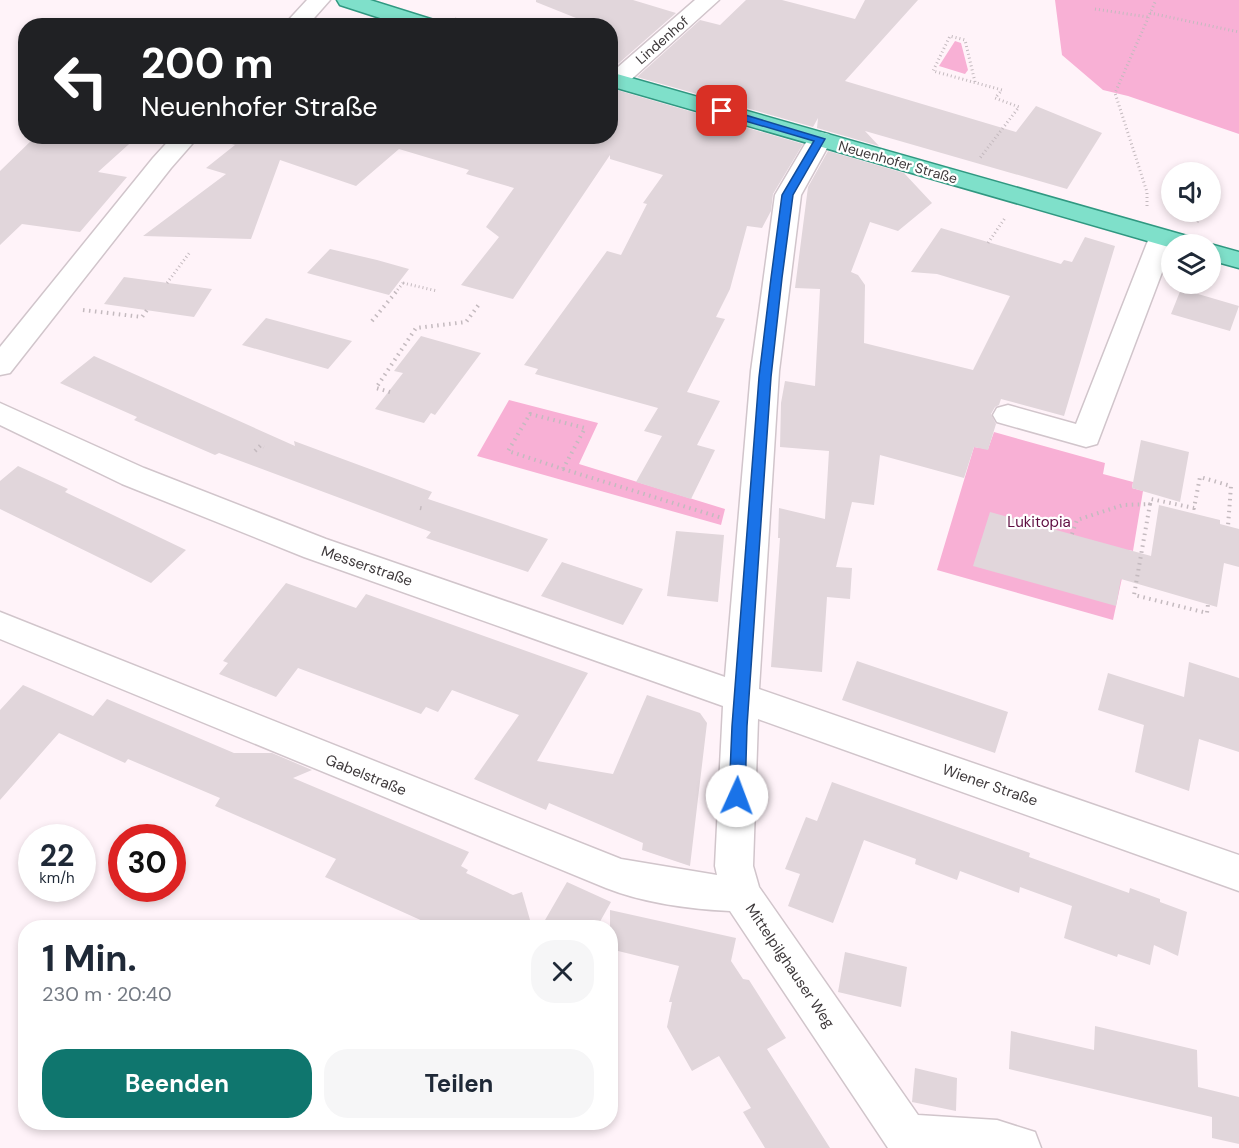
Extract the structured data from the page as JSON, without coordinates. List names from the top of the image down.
{
  "streets": {
    "main road": ["Neuenhofer Straße"],
    "street": [
      "Lindenhof",
      "Messerstraße",
      "Gabelstraße",
      "Wiener Straße",
      "Mittelpilghauser Weg"
    ]
  },
  "crossings": [
    ["Neuenhofer Straße", "Mittelpilghauser Weg"],
    ["Messerstraße", "Wiener Straße"],
    ["Messerstraße", "Mittelpilghauser Weg"],
    ["Gabelstraße", "Mittelpilghauser Weg"],
    ["Wiener Straße", "Mittelpilghauser Weg"]
  ],
  "parks": ["Lukitopia"],
  "page": {
    "turn": ["200 m", "Neuenhofer Straße"],
    "speed": "22 km/h",
    "limit": "30",
    "heading": ["1 Min.", "230 m · 20:40"],
    "buttons": ["Beenden", "Teilen"]
  }
}
